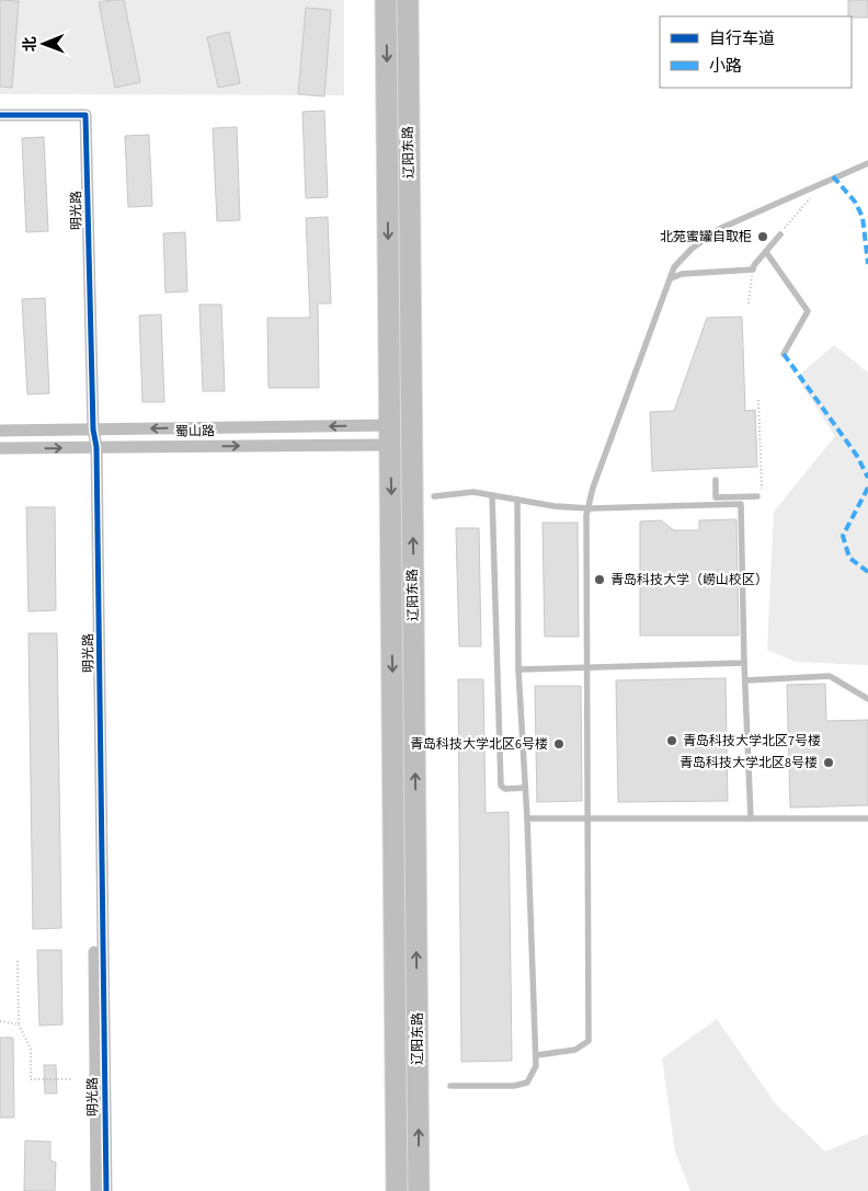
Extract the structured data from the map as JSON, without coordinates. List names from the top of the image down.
{
  "streets": {
    "main road": ["辽阳东路"],
    "street": ["明光路", "蜀山路"]
  },
  "crossings": [
    ["辽阳东路", "蜀山路"],
    ["明光路", "蜀山路"]
  ],
  "places": [
    "北苑蜜罐自取柜",
    "青岛科技大学（崂山校区）",
    "青岛科技大学北区7号楼",
    "青岛科技大学北区6号楼",
    "青岛科技大学北区8号楼"
  ],
  "legend": ["自行车道", "小路"],
  "north": "left"
}
